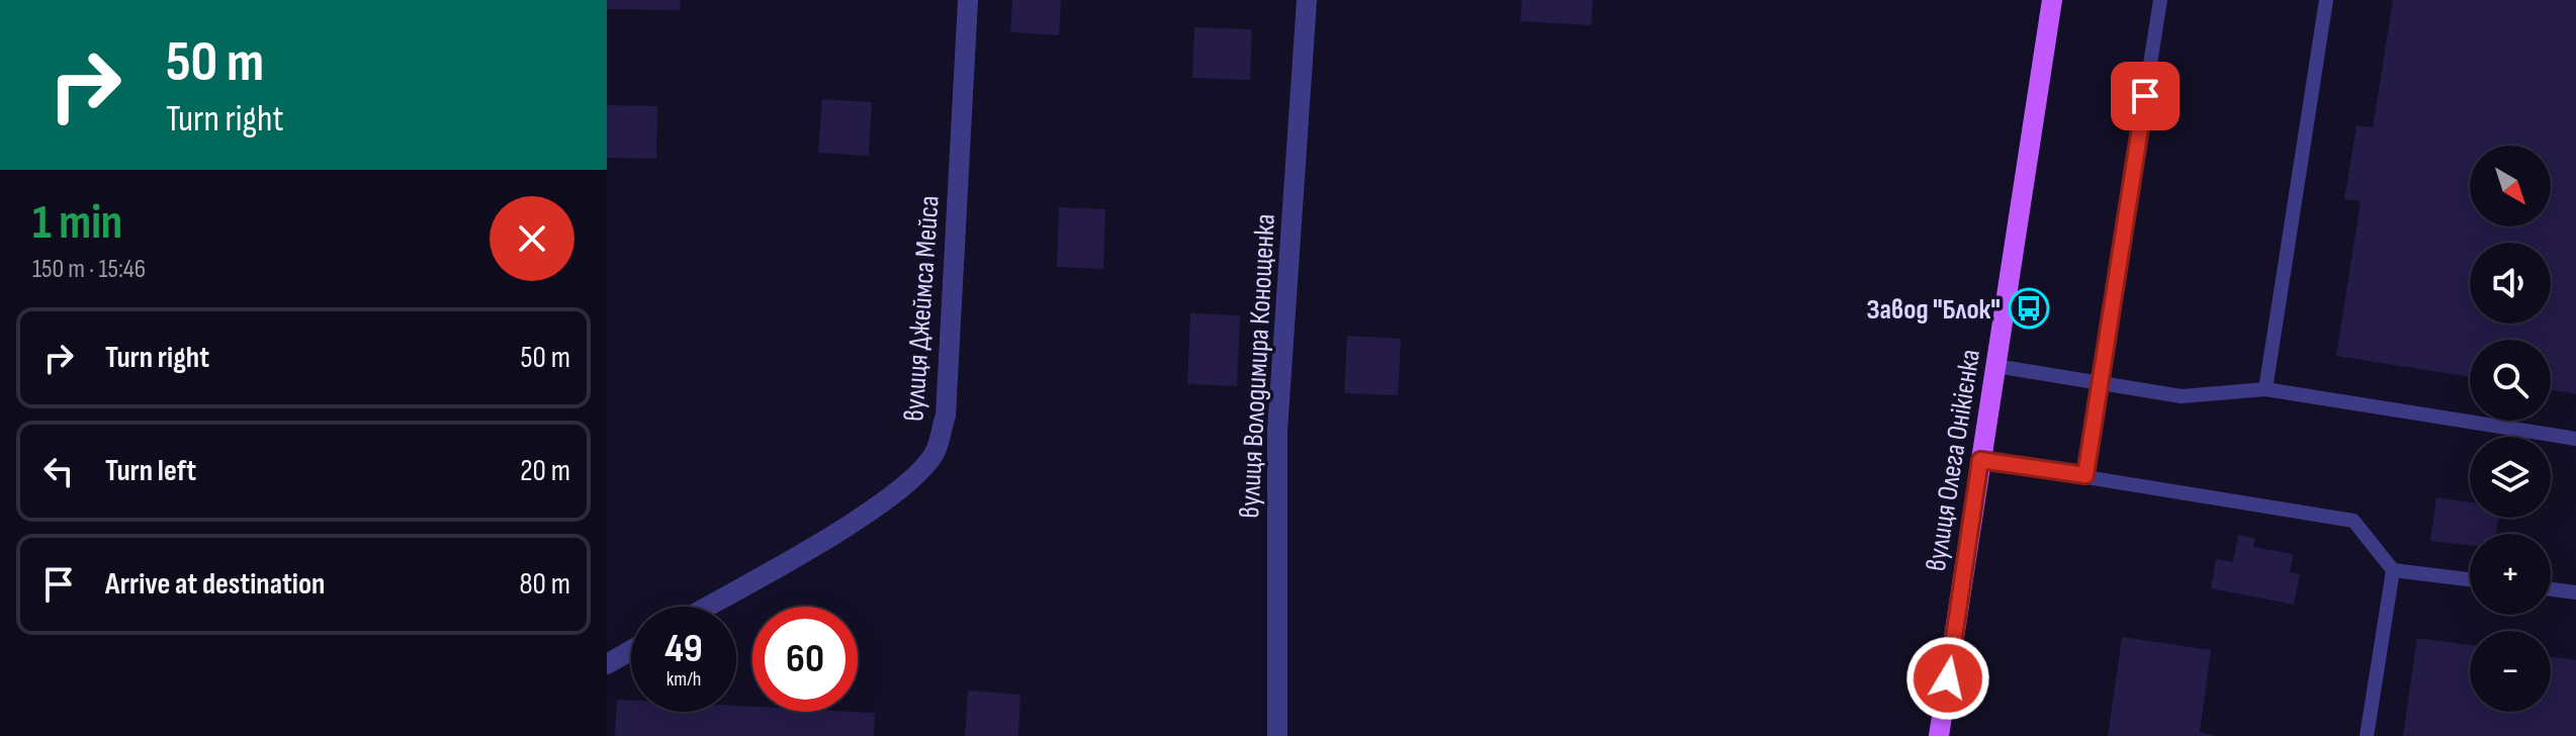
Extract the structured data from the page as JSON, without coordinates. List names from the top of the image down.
{
  "streets": {
    "main road": ["вулиця Олега Онікієнка"],
    "street": ["вулиця Джеймса Мейса", "вулиця Володимира Конощенка"]
  },
  "places": {
    "bus stop": ["Завод \"Блок\""]
  },
  "north": "bottom right",
  "page": {
    "turn": ["50 m", "Turn right"],
    "map_buttons": ["+", "−"],
    "heading": ["1 min", "150 m · 15:46"],
    "list": [
      {
        "name": "Turn right",
        "value": "50 m"
      },
      {
        "name": "Turn left",
        "value": "20 m"
      },
      {
        "name": "Arrive at destination",
        "value": "80 m"
      }
    ],
    "speed": "49 km/h",
    "limit": "60"
  }
}
